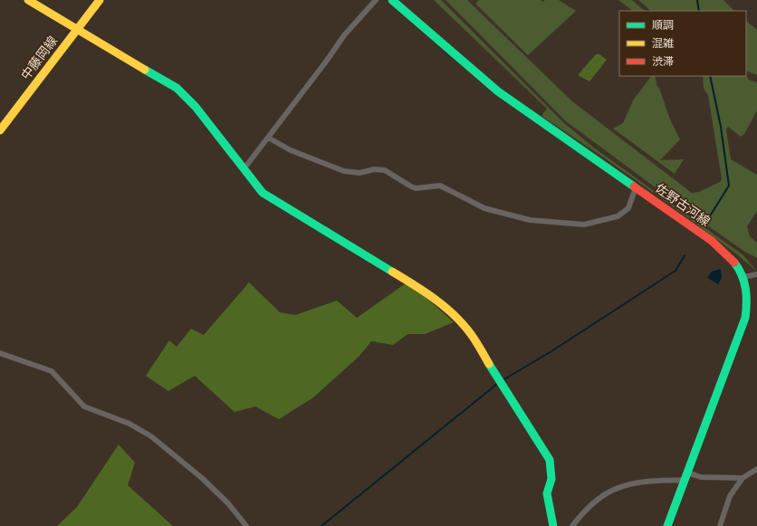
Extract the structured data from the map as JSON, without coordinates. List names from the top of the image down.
{
  "streets": {
    "main road": ["中藤岡線", "佐野古河線"]
  },
  "legend": ["順調", "混雑", "渋滞"]
}
